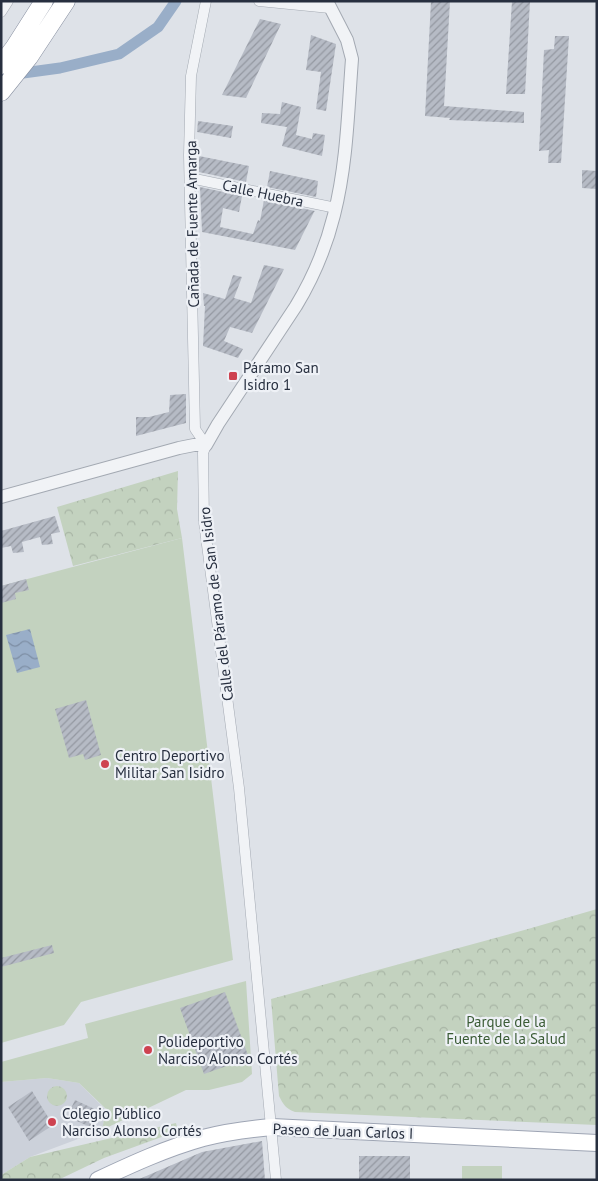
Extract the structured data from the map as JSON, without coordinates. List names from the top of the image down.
{
  "streets": {
    "main road": ["Paseo de Juan Carlos I"],
    "street": ["Calle Huebra", "Cañada de Fuente Amarga", "Calle del Páramo de San Isidro"]
  },
  "crossings": [
    ["Calle Huebra", "Cañada de Fuente Amarga"],
    ["Calle Huebra", "Calle del Páramo de San Isidro"],
    ["Cañada de Fuente Amarga", "Calle del Páramo de San Isidro"],
    ["Calle del Páramo de San Isidro", "Paseo de Juan Carlos I"]
  ],
  "parks": ["Parque de la Fuente de la Salud"],
  "places": {
    "transit": ["Páramo San Isidro 1"],
    "other": ["Centro Deportivo Militar San Isidro", "Polideportivo Narciso Alonso Cortés", "Colegio Público Narciso Alonso Cortés"]
  }
}
